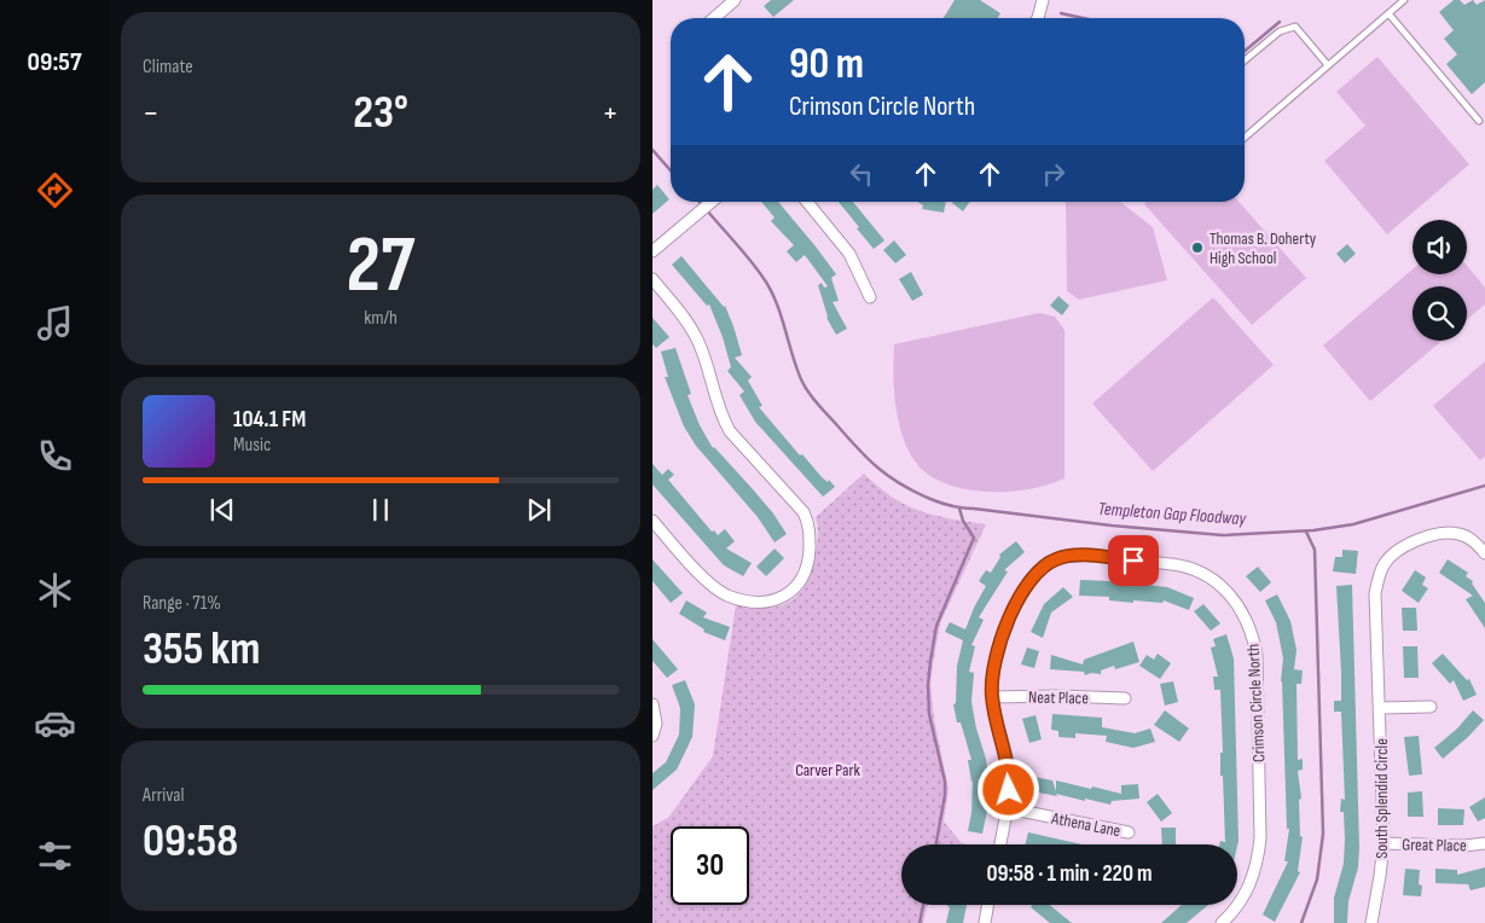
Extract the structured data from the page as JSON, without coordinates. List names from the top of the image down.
{
  "streets": {
    "street": [
      "Neat Place",
      "Crimson Circle North",
      "South Splendid Circle",
      "Athena Lane",
      "Great Place"
    ]
  },
  "crossings": [
    ["Neat Place", "Crimson Circle North"],
    ["Crimson Circle North", "Athena Lane"],
    ["South Splendid Circle", "Great Place"]
  ],
  "water": ["Templeton Gap Floodway"],
  "parks": ["Carver Park"],
  "places": ["Thomas B. Doherty High School"],
  "page": {
    "tabs": "09:57",
    "tile": [
      "Climate",
      ["27", "km/h"],
      ["Range · 71%", "355 km"],
      ["Arrival", "09:58"]
    ],
    "turn": ["90 m", "Crimson Circle North"],
    "heat": ["−", "23°", "+"],
    "song": ["104.1 FM", "Music"],
    "limit": "30",
    "trip": "09:58 · 1 min · 220 m"
  }
}
